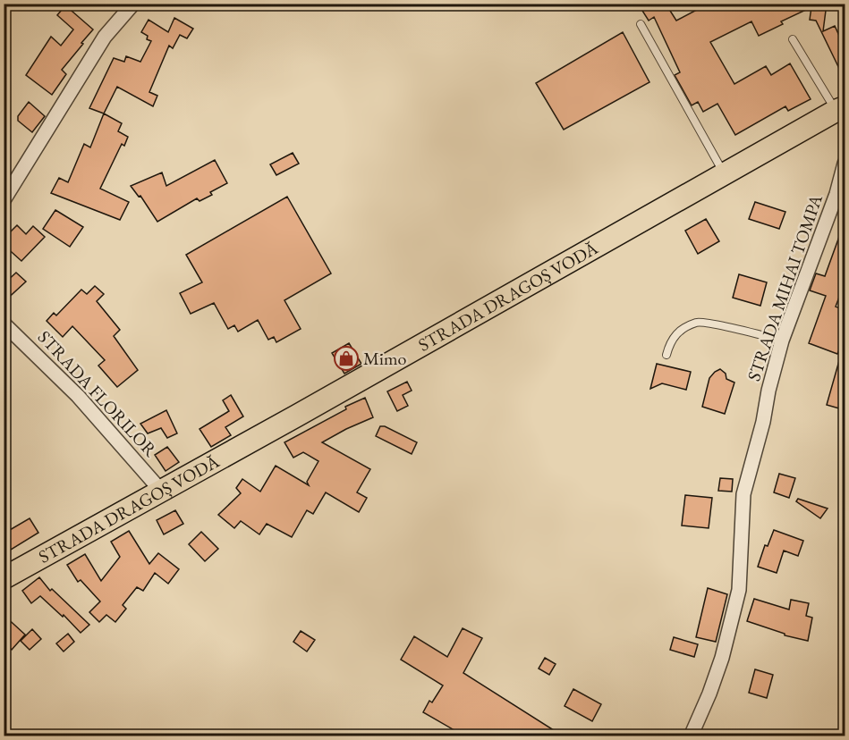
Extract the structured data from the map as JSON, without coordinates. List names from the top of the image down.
{
  "streets": {
    "main road": ["STRADA DRAGOȘ VODĂ"],
    "street": ["STRADA MIHAI TOMPA", "STRADA FLORILOR"]
  },
  "crossings": [
    ["STRADA DRAGOȘ VODĂ", "STRADA FLORILOR"]
  ],
  "places": {
    "shop": ["Mimo"]
  }
}
